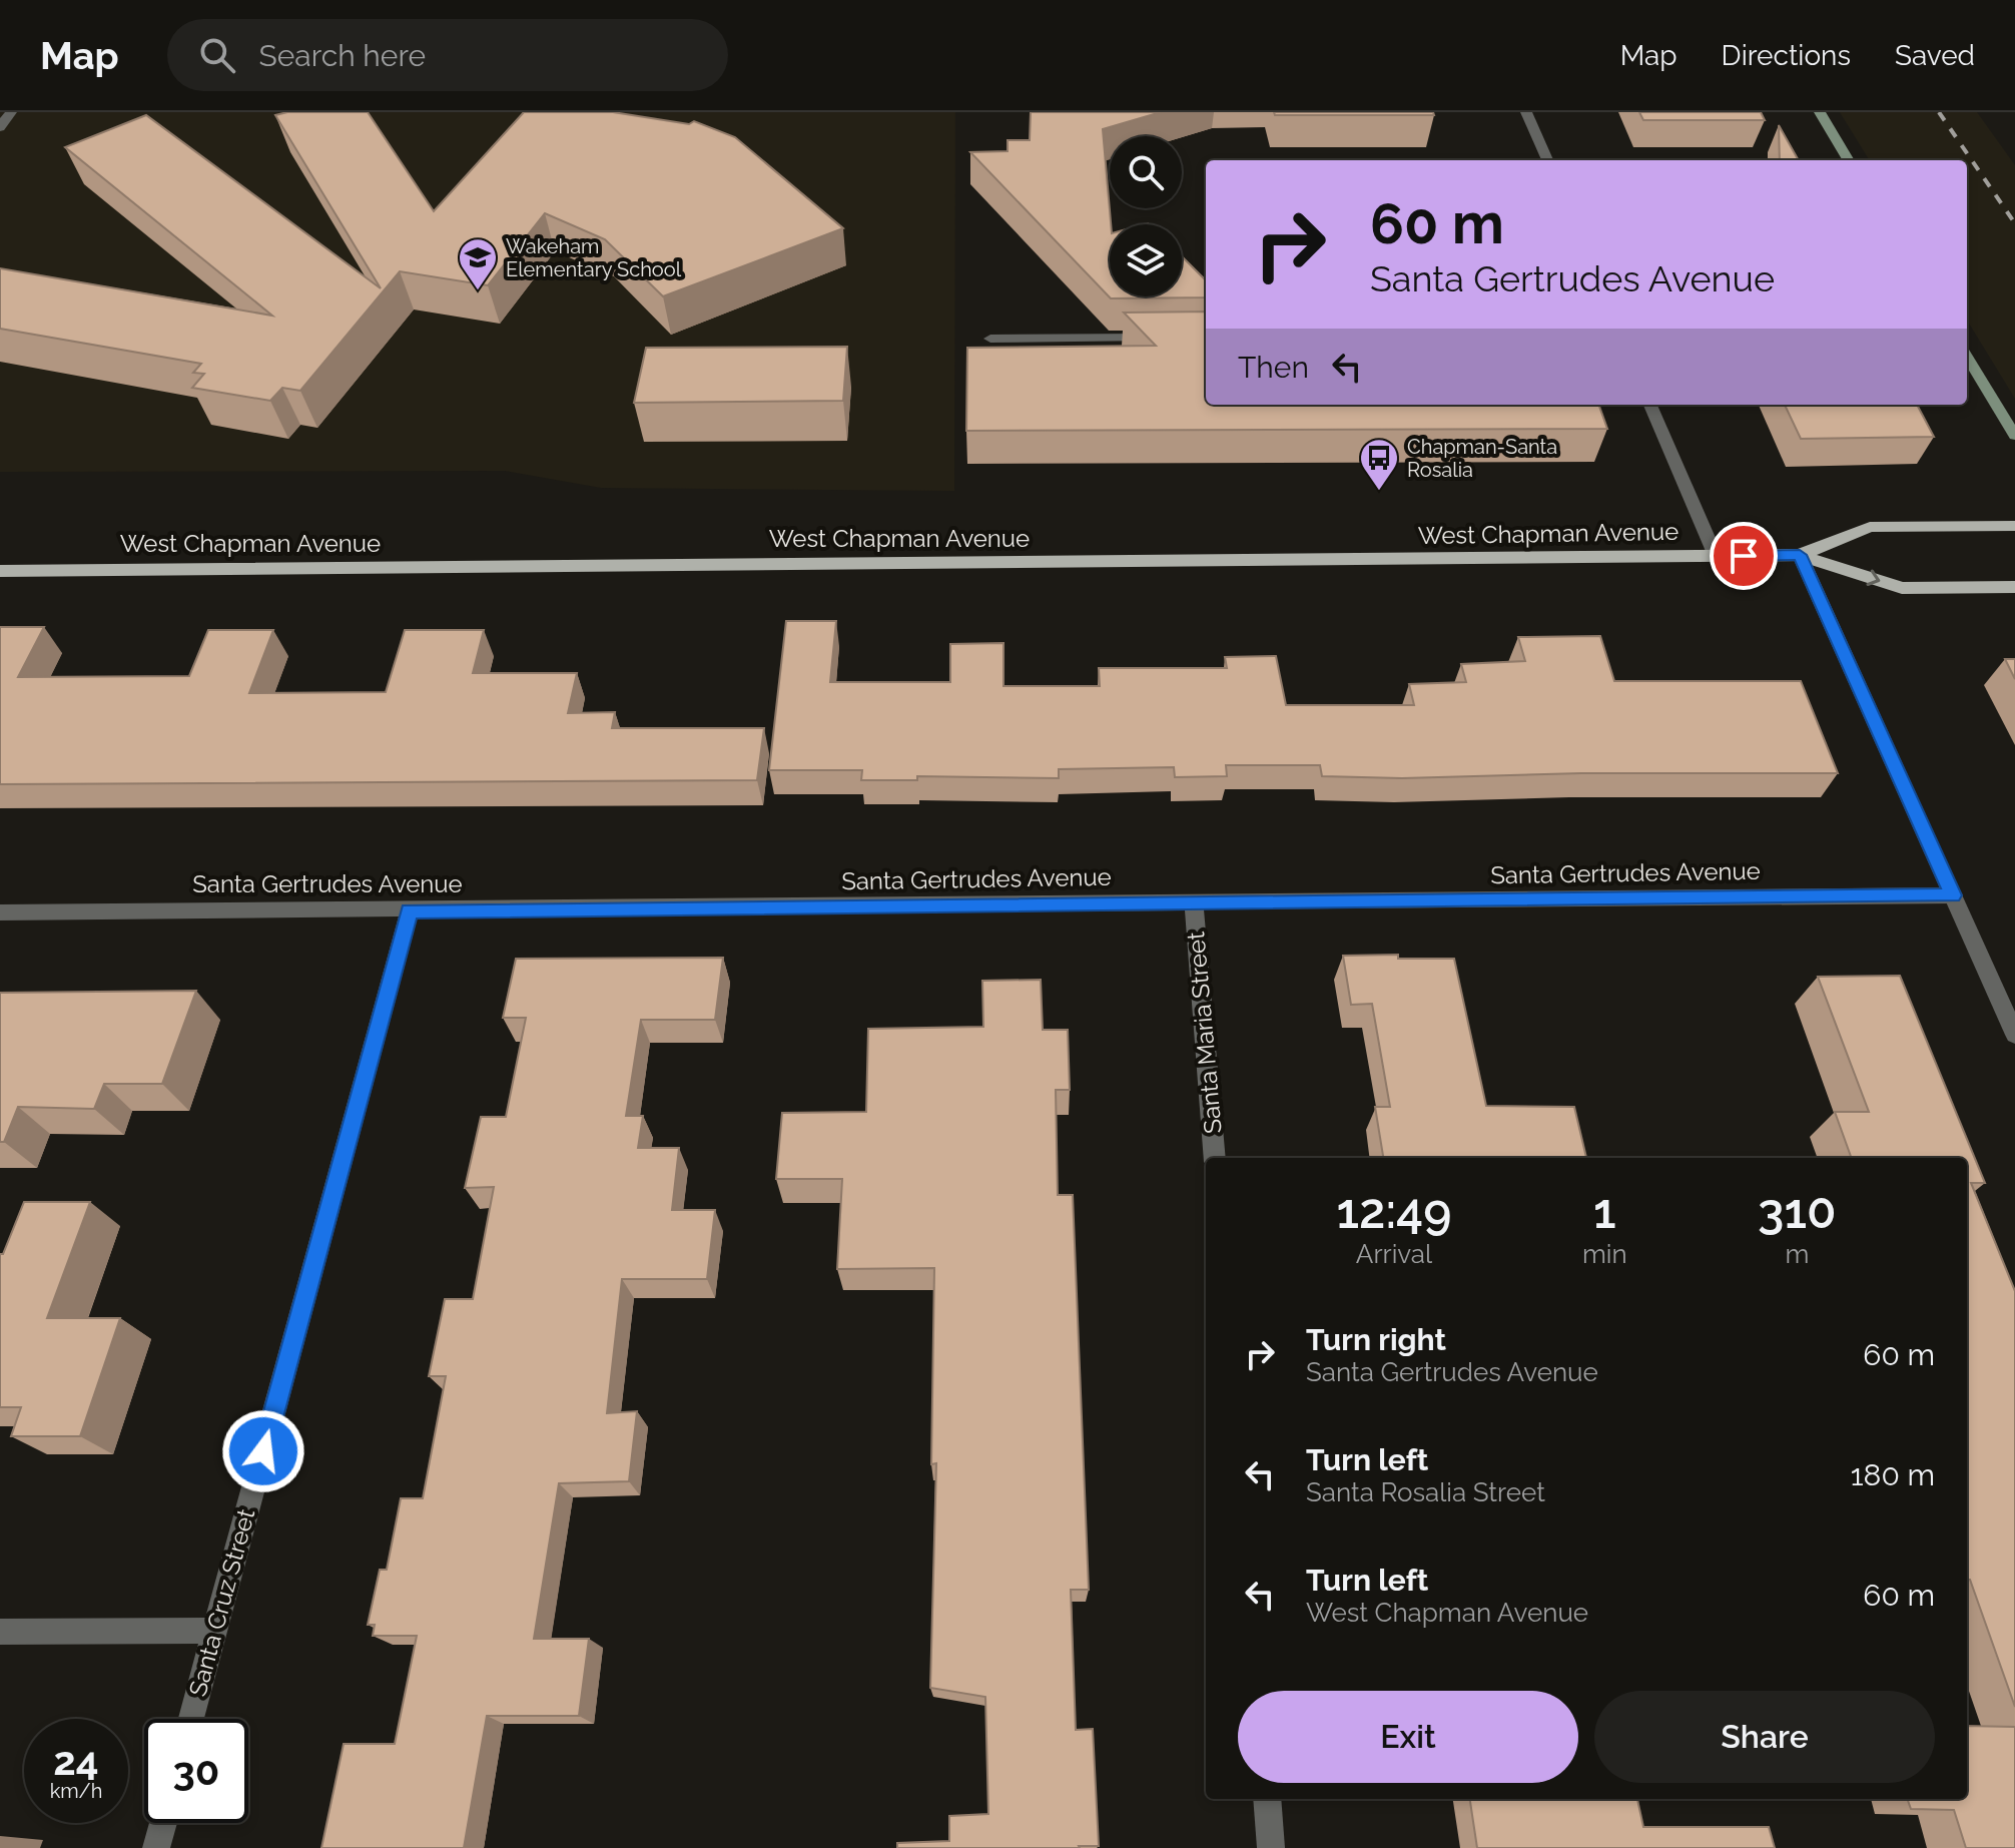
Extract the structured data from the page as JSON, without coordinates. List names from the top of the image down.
{
  "streets": {
    "main road": ["West Chapman Avenue"],
    "street": ["Santa Gertrudes Avenue", "Santa Maria Street", "Santa Cruz Street"]
  },
  "crossings": [
    ["Santa Gertrudes Avenue", "Santa Maria Street"],
    ["Santa Gertrudes Avenue", "Santa Cruz Street"]
  ],
  "places": {
    "school or university": ["Wakeham Elementary School"],
    "bus stop": ["Chapman-Santa Rosalia"]
  },
  "page": {
    "header": "Map",
    "search": "Search here",
    "nav": ["Map", "Directions", "Saved"],
    "turn": ["60 m", "Santa Gertrudes Avenue"],
    "then": "Then",
    "eta": [
      "12:49",
      "Arrival",
      "1",
      "min",
      "310",
      "m"
    ],
    "list": [
      {
        "name": "Turn right",
        "note": "Santa Gertrudes Avenue",
        "value": "60 m"
      },
      {
        "name": "Turn left",
        "note": "Santa Rosalia Street",
        "value": "180 m"
      },
      {
        "name": "Turn left",
        "note": "West Chapman Avenue",
        "value": "60 m"
      }
    ],
    "buttons": ["Exit", "Share"],
    "speed": "24 km/h",
    "limit": "30"
  }
}
